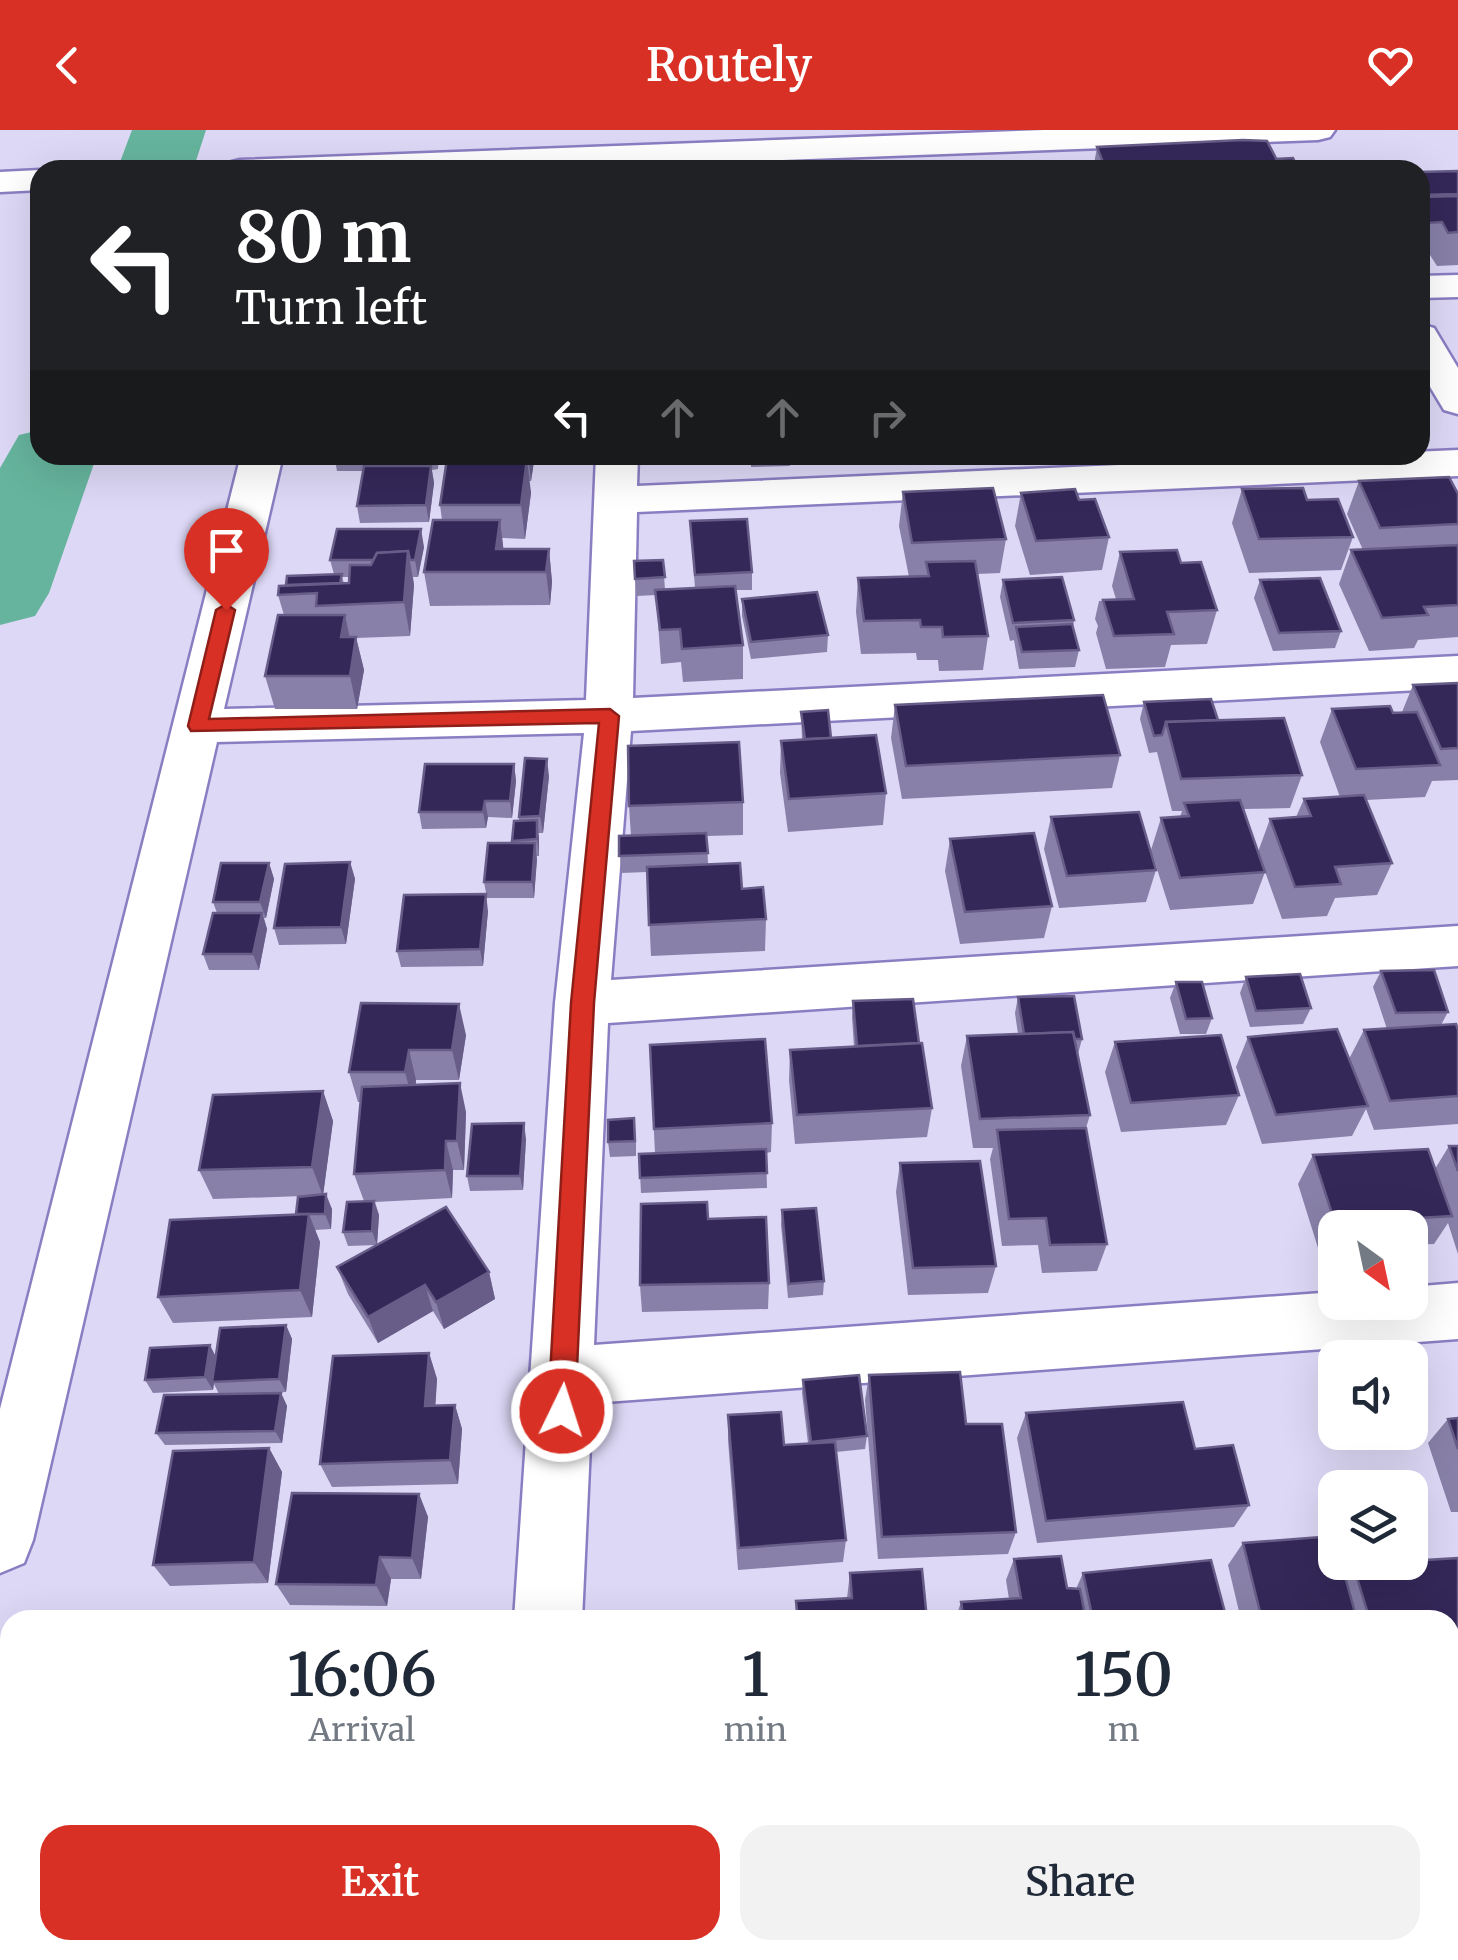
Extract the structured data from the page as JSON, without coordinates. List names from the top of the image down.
{
  "north": "bottom right",
  "page": {
    "header": "Routely",
    "turn": ["80 m", "Turn left"],
    "eta": [
      "16:06",
      "Arrival",
      "1",
      "min",
      "150",
      "m"
    ],
    "buttons": ["Exit", "Share"]
  }
}
